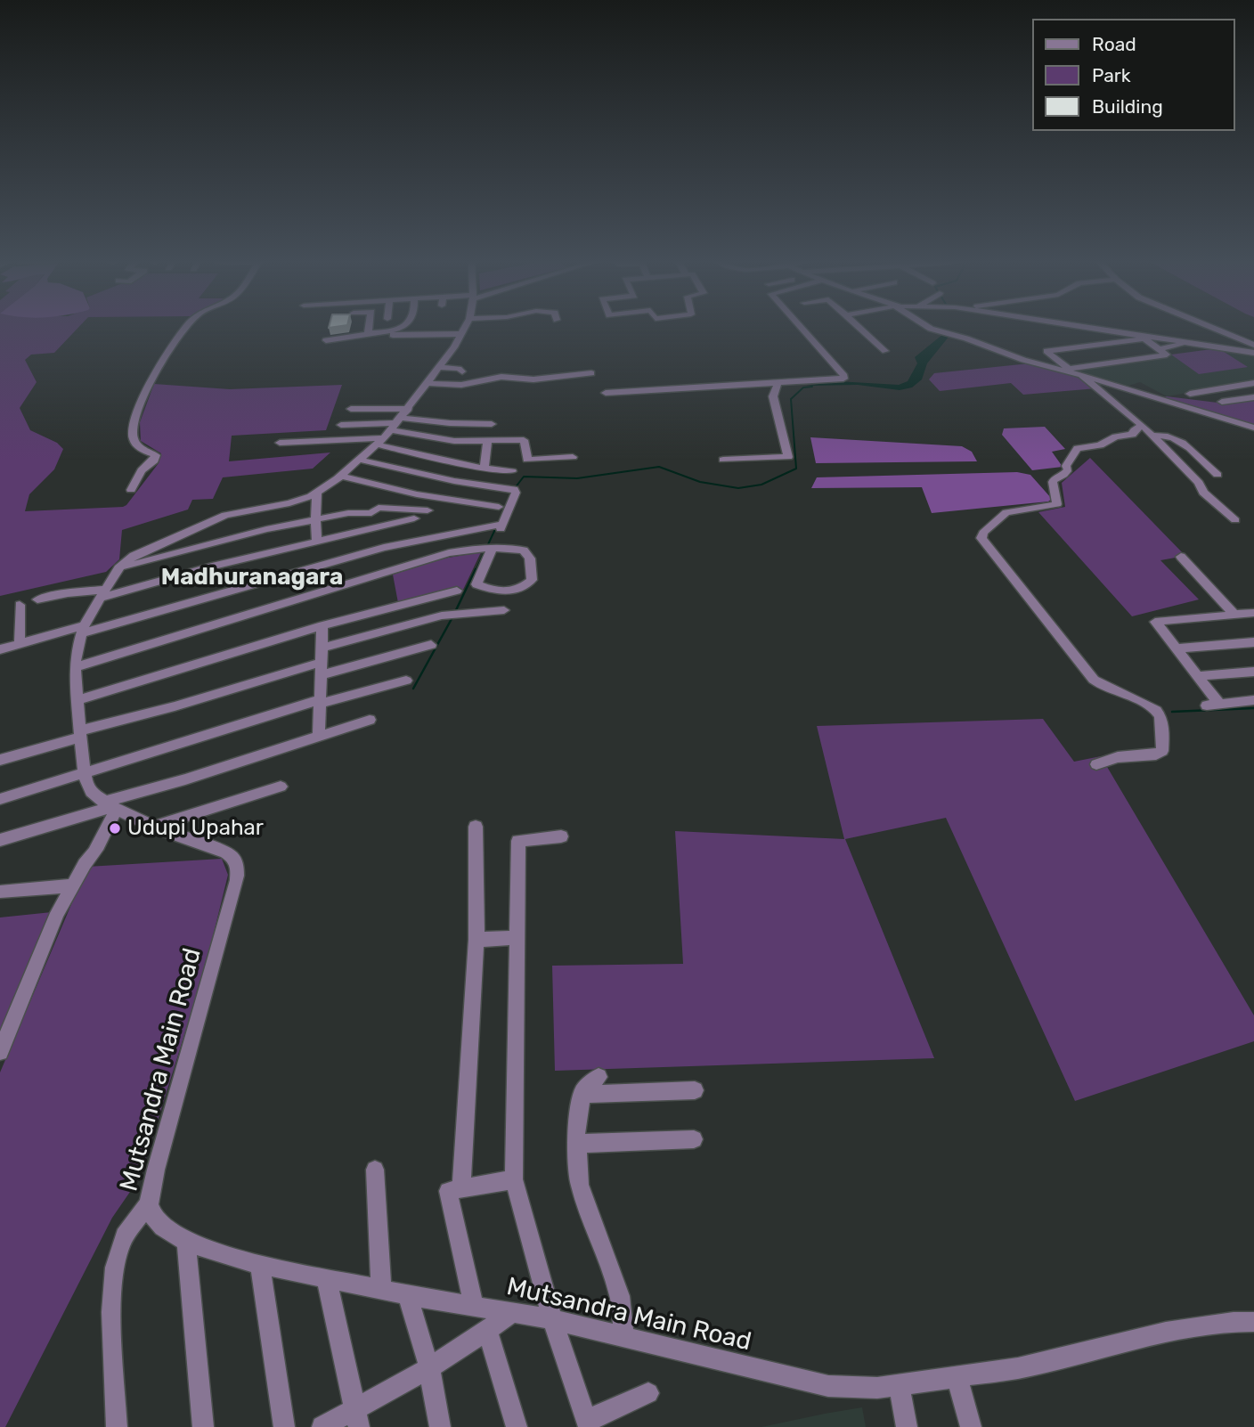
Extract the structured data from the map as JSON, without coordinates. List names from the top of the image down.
{
  "streets": {
    "street": ["Mutsandra Main Road"]
  },
  "districts": ["Madhuranagara"],
  "places": ["Udupi Upahar"],
  "legend": ["Road", "Park", "Building"]
}
